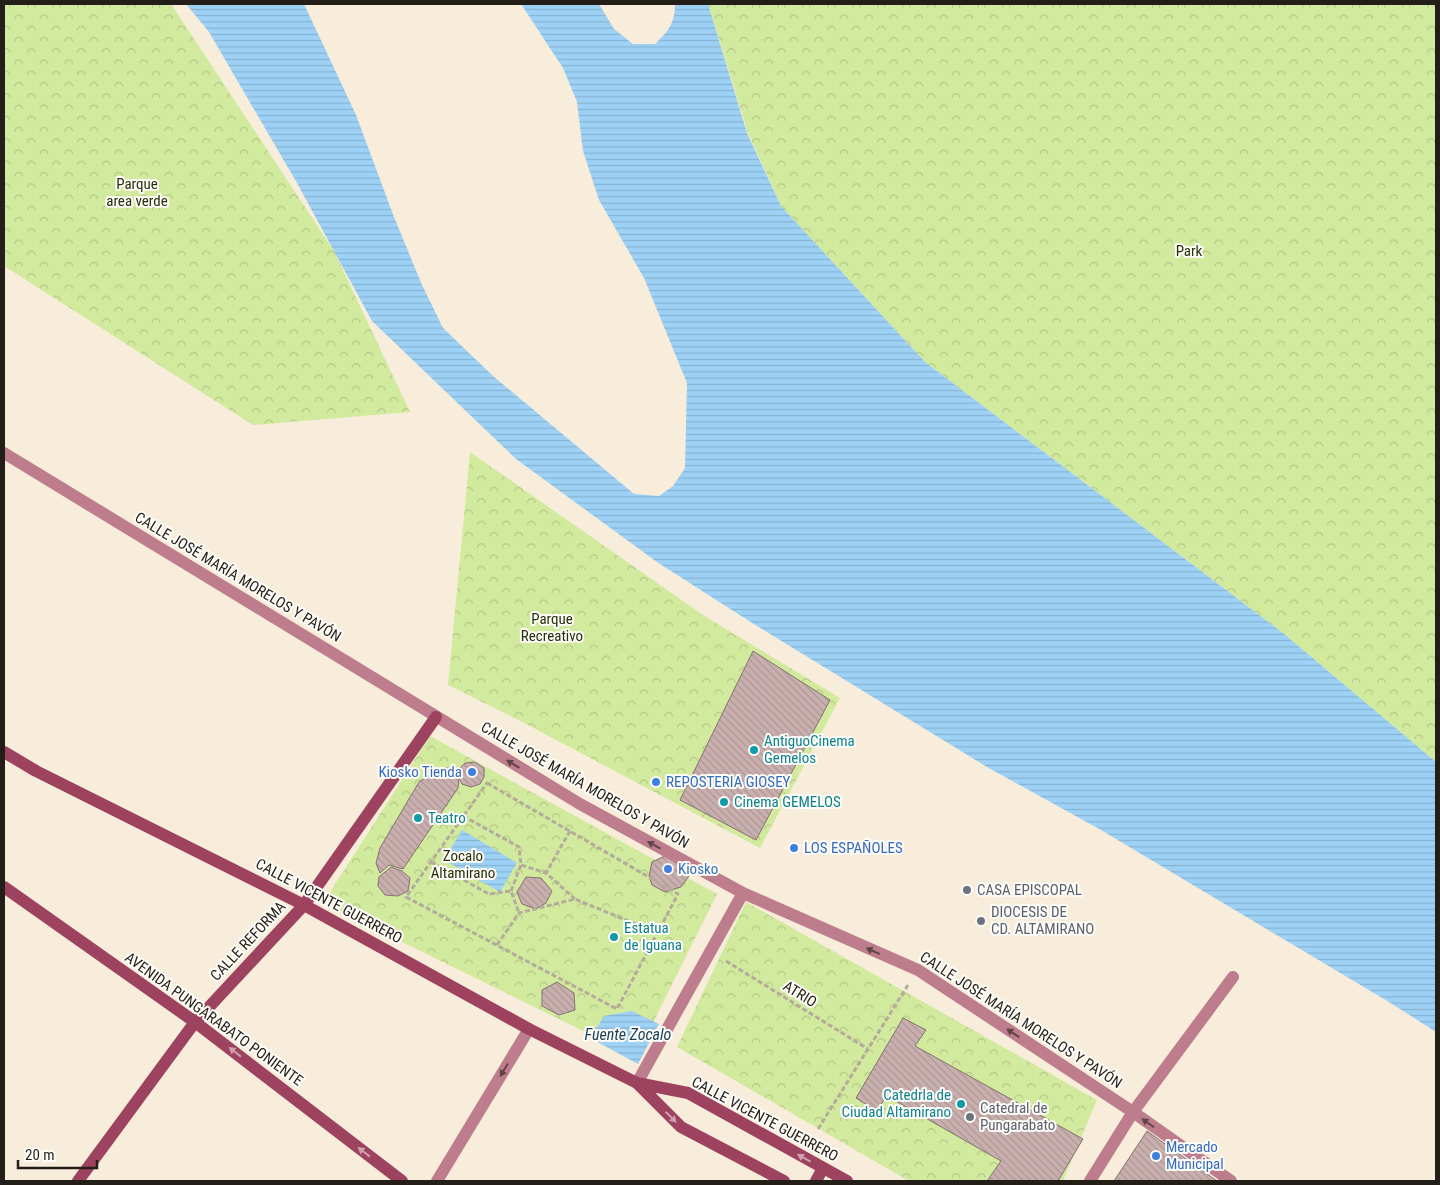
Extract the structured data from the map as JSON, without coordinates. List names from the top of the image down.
{
  "streets": {
    "street": [
      "CALLE JOSÉ MARÍA MORELOS Y PAVÓN",
      "CALLE VICENTE GUERRERO",
      "CALLE REFORMA",
      "AVENIDA PUNGARABATO PONIENTE"
    ],
    "path": ["ATRIO"]
  },
  "crossings": [
    ["CALLE JOSÉ MARÍA MORELOS Y PAVÓN", "CALLE REFORMA"],
    ["CALLE VICENTE GUERRERO", "CALLE REFORMA"],
    ["CALLE REFORMA", "AVENIDA PUNGARABATO PONIENTE"]
  ],
  "one_way": ["CALLE JOSÉ MARÍA MORELOS Y PAVÓN", "AVENIDA PUNGARABATO PONIENTE"],
  "water": ["Fuente Zocalo"],
  "parks": [
    "Parque area verde",
    "Park",
    "Parque Recreativo",
    "Zocalo Altamirano"
  ],
  "places": [
    "AntiguoCinema Gemelos",
    "Kiosko Tienda",
    "REPOSTERIA GIOSEY",
    "Cinema GEMELOS",
    "Teatro",
    "LOS ESPAÑOLES",
    "Kiosko",
    "CASA EPISCOPAL",
    "DIOCESIS DE CD. ALTAMIRANO",
    "Estatua de Iguana",
    "Catedrla de Ciudad Altamirano",
    "Catedral de Pungarabato",
    "Mercado Municipal"
  ],
  "scale_bar": "20 m"
}
